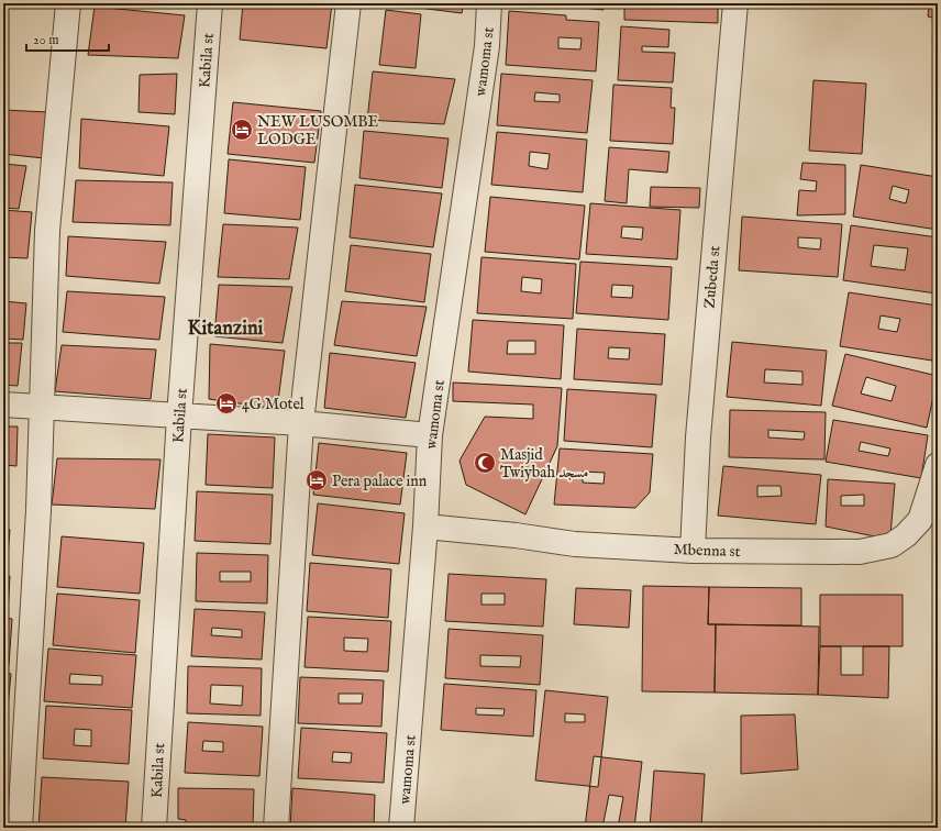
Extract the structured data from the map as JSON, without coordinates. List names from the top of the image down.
{
  "streets": {
    "street": [
      "Kabila st",
      "wamoma st",
      "Zubeda st",
      "Mbenna st"
    ]
  },
  "crossings": [
    ["wamoma st", "Mbenna st"],
    ["Zubeda st", "Mbenna st"]
  ],
  "districts": ["Kitanzini"],
  "places": {
    "hotel": ["NEW LUSOMBE LODGE", "4G Motel", "Pera palace inn"],
    "mosque": ["Masjid Twiybah مسجد"]
  },
  "scale_bar": "20 m"
}
